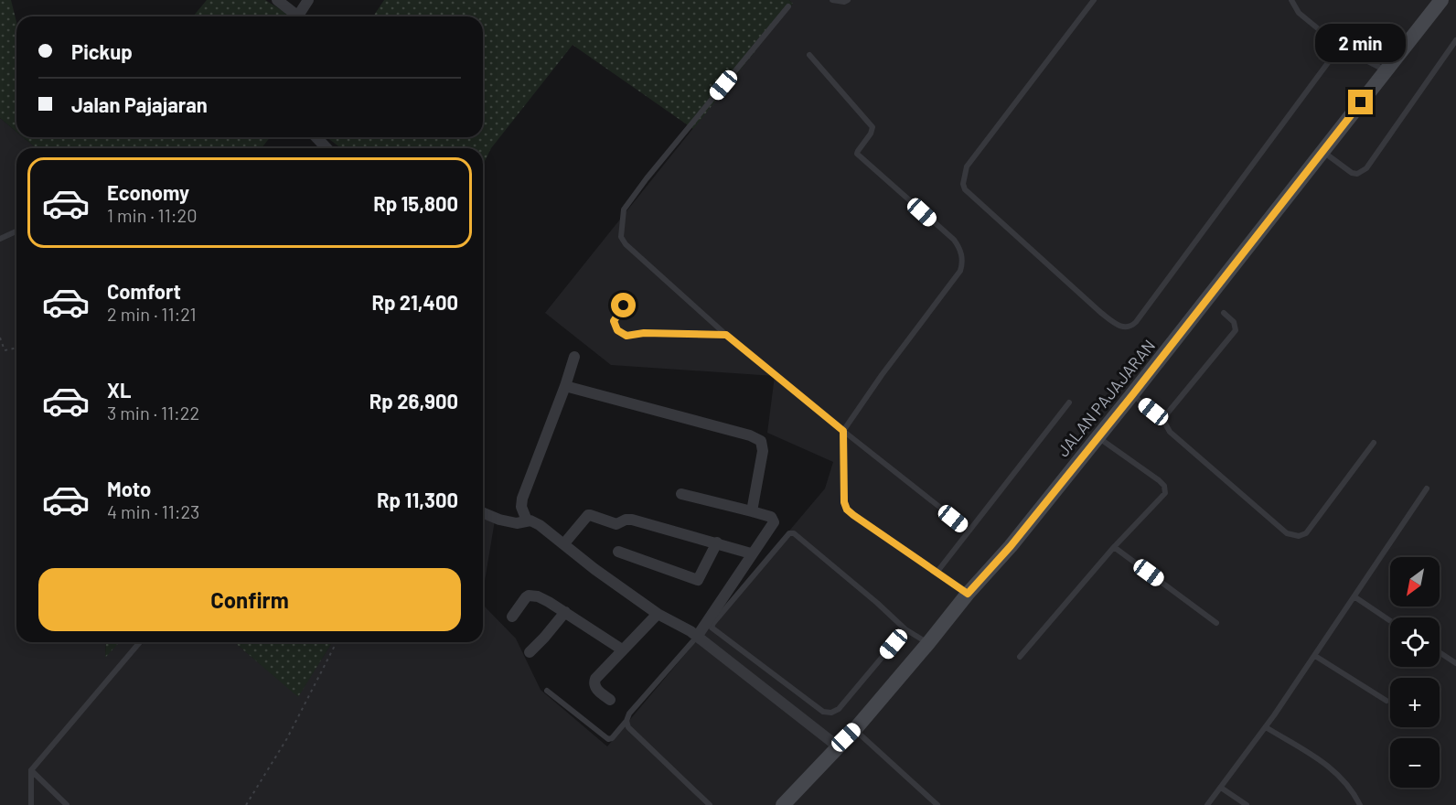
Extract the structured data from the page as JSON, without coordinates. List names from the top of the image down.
{
  "streets": {
    "main road": ["JALAN PAJAJARAN"]
  },
  "north": "bottom left",
  "page": {
    "banner": ["Pickup", "Jalan Pajajaran"],
    "bubble": "2 min",
    "list": [
      {
        "name": "Economy",
        "note": "1 min · 11:20",
        "value": "Rp 15,800"
      },
      {
        "name": "Comfort",
        "note": "2 min · 11:21",
        "value": "Rp 21,400"
      },
      {
        "name": "XL",
        "note": "3 min · 11:22",
        "value": "Rp 26,900"
      },
      {
        "name": "Moto",
        "note": "4 min · 11:23",
        "value": "Rp 11,300"
      }
    ],
    "map_buttons": ["+", "−"],
    "buttons": "Confirm"
  }
}
